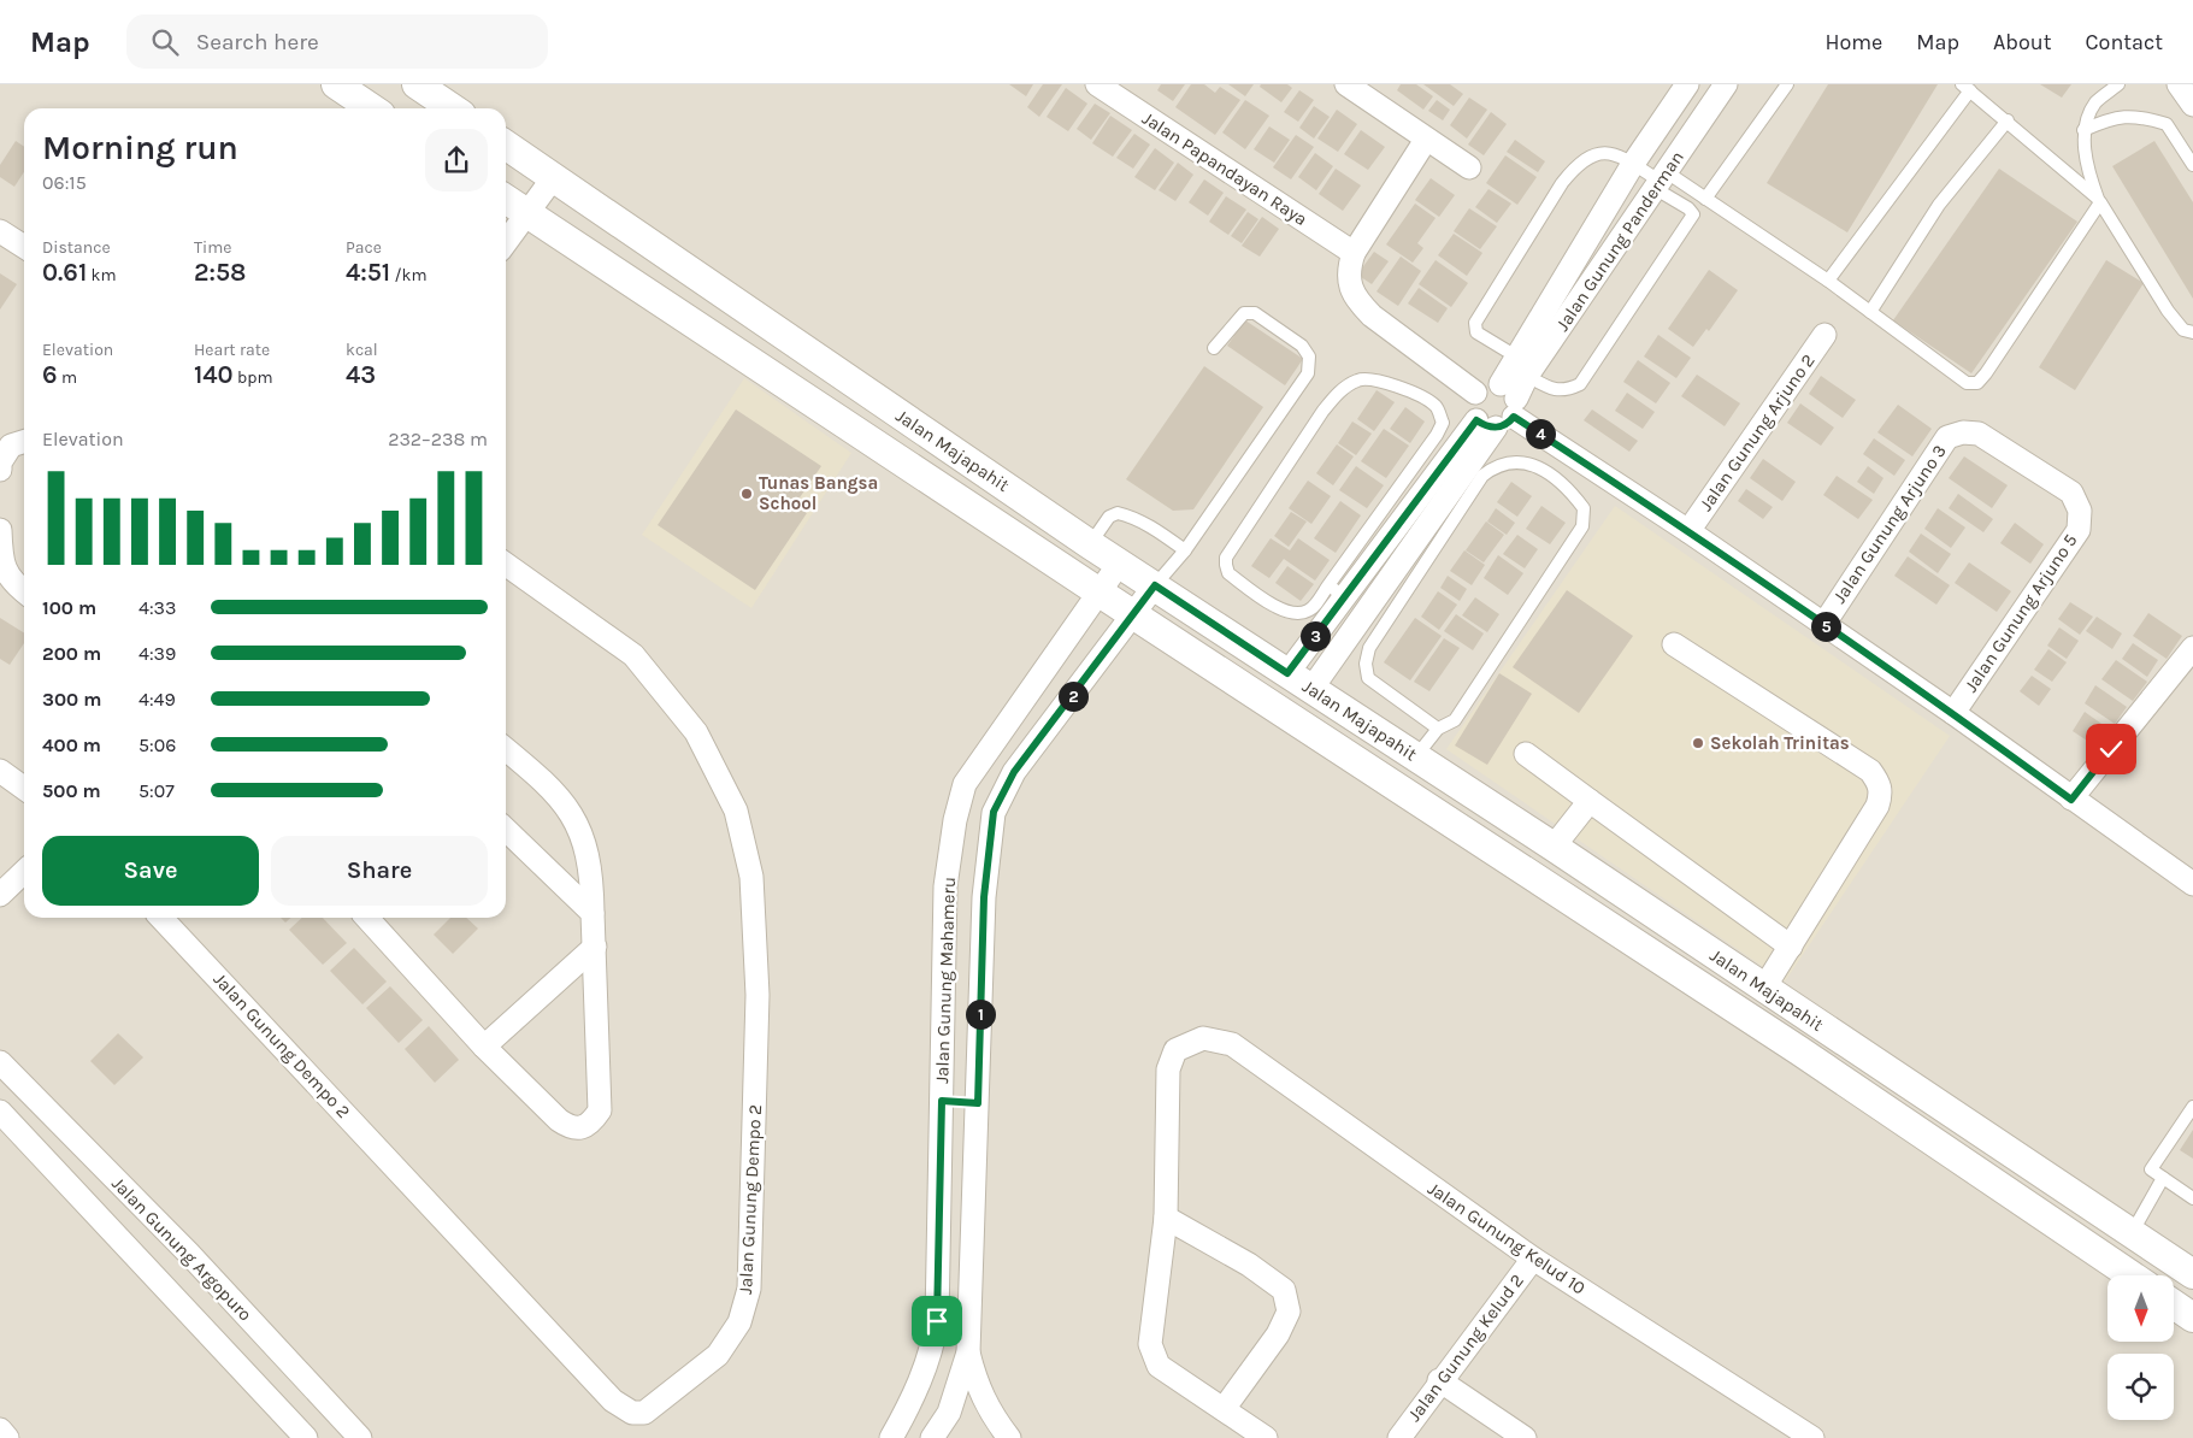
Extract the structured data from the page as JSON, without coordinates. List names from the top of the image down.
{
  "streets": {
    "street": [
      "Jalan Papandayan Raya",
      "Jalan Gunung Panderman",
      "Jalan Gunung Arjuno 2",
      "Jalan Majapahit",
      "Jalan Gunung Arjuno 3",
      "Jalan Gunung Arjuno 5",
      "Jalan Gunung Mahameru",
      "Jalan Gunung Dempo 2",
      "Jalan Gunung Kelud 10",
      "Jalan Gunung Argopuro",
      "Jalan Gunung Kelud 2"
    ]
  },
  "crossings": [
    ["Jalan Gunung Panderman", "Jalan Majapahit"],
    ["Jalan Majapahit", "Jalan Gunung Mahameru"],
    ["Jalan Gunung Arjuno 3", "Jalan Gunung Arjuno 5"],
    ["Jalan Gunung Kelud 10", "Jalan Gunung Kelud 2"]
  ],
  "places": ["Tunas Bangsa School", "Sekolah Trinitas"],
  "north": "bottom",
  "page": {
    "header": "Map",
    "search": "Search here",
    "nav": [
      "Home",
      "Map",
      "About",
      "Contact"
    ],
    "heading": ["Morning run", "06:15"],
    "stats": [
      ["Distance", "0.61 km"],
      ["Time", "2:58"],
      ["Pace", "4:51 /km"],
      ["Elevation", "6 m"],
      ["Heart rate", "140 bpm"],
      ["kcal", "43"]
    ],
    "chart": ["Elevation", "232–238 m"],
    "pins": [
      "4",
      "5",
      "3",
      "2",
      "1"
    ],
    "list": [
      {
        "name": "100 m",
        "note": "4:33"
      },
      {
        "name": "200 m",
        "note": "4:39"
      },
      {
        "name": "300 m",
        "note": "4:49"
      },
      {
        "name": "400 m",
        "note": "5:06"
      },
      {
        "name": "500 m",
        "note": "5:07"
      }
    ],
    "buttons": ["Save", "Share"]
  }
}
